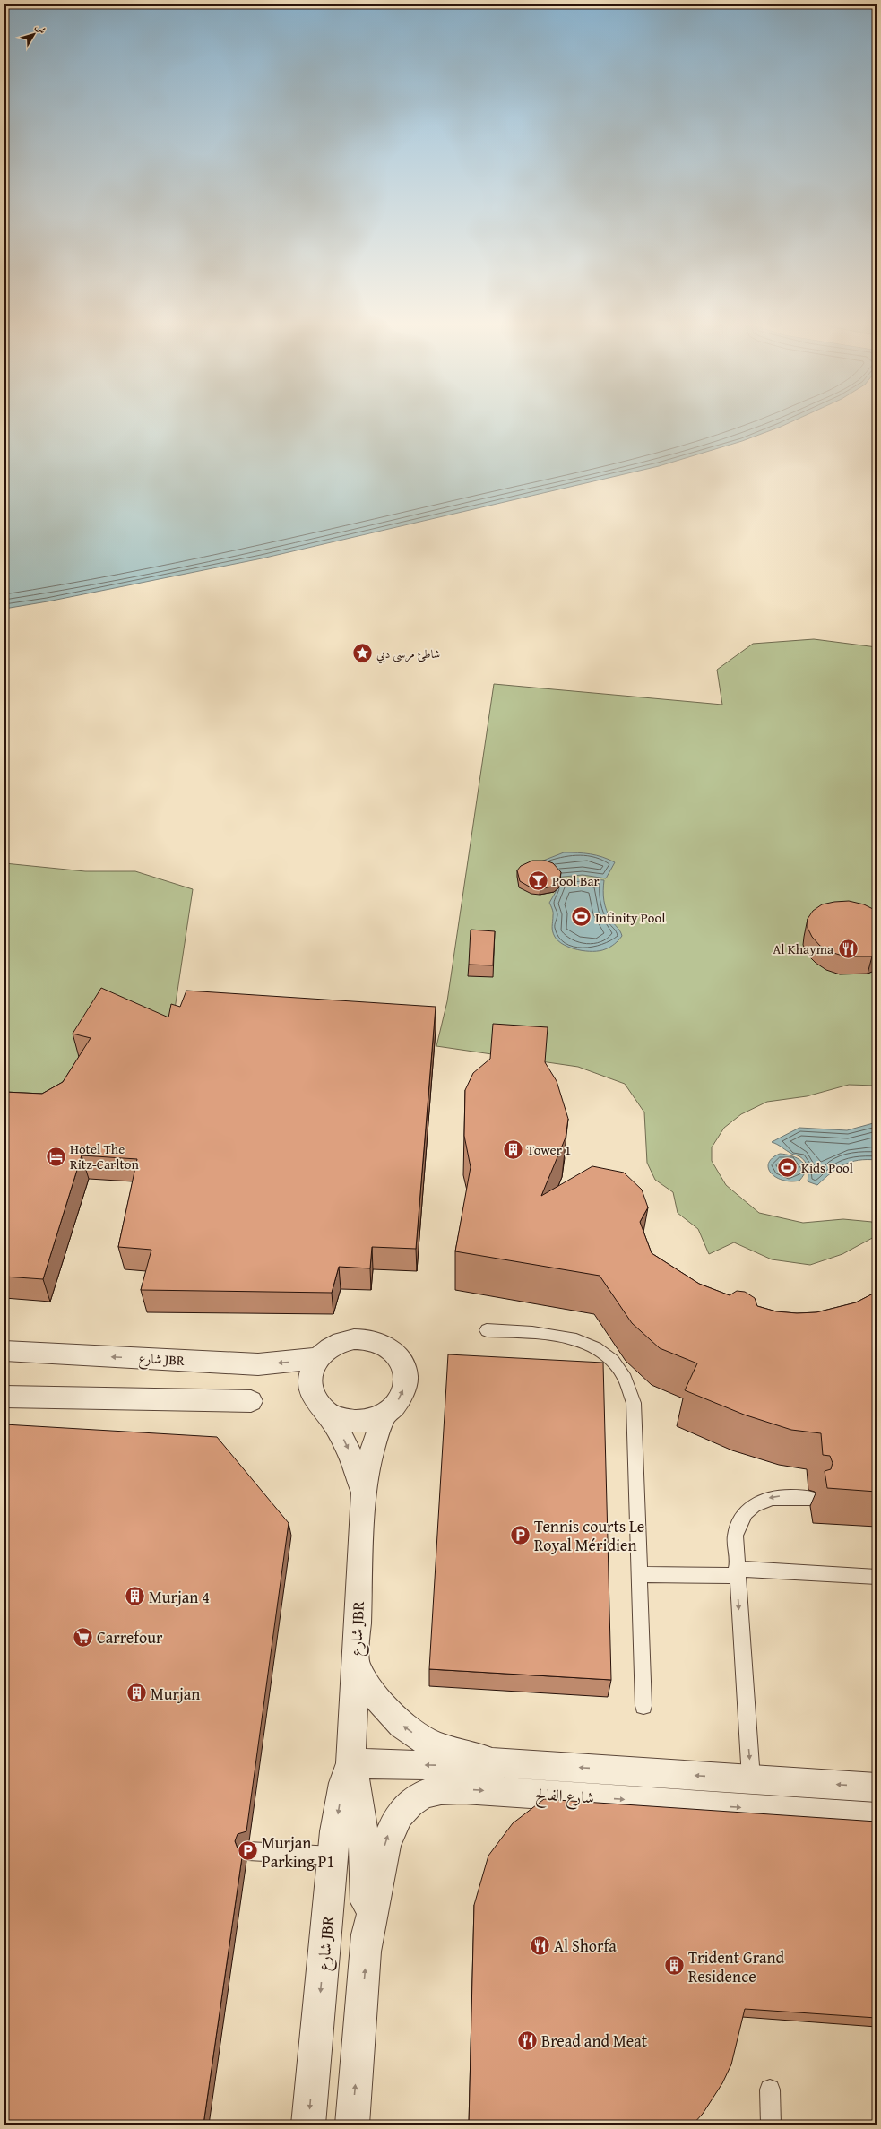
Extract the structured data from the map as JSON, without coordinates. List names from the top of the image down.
{
  "streets": {
    "street": ["شارع JBR", "شارع الفالح"]
  },
  "crossings": [
    ["شارع JBR", "شارع الفالح"]
  ],
  "places": {
    "place": ["شاطئ مرسى دبي"],
    "bar": ["Pool Bar"],
    "sports": ["Infinity Pool", "Kids Pool"],
    "restaurant": ["Al Khayma", "Al Shorfa", "Bread and Meat"],
    "building": [
      "Tower 1",
      "Murjan 4",
      "Murjan",
      "Trident Grand Residence"
    ],
    "hotel": ["Hotel The Ritz-Carlton"],
    "parking": ["Tennis courts Le Royal Méridien", "Murjan Parking P1"],
    "supermarket": ["Carrefour"]
  },
  "north": "top right"
}
